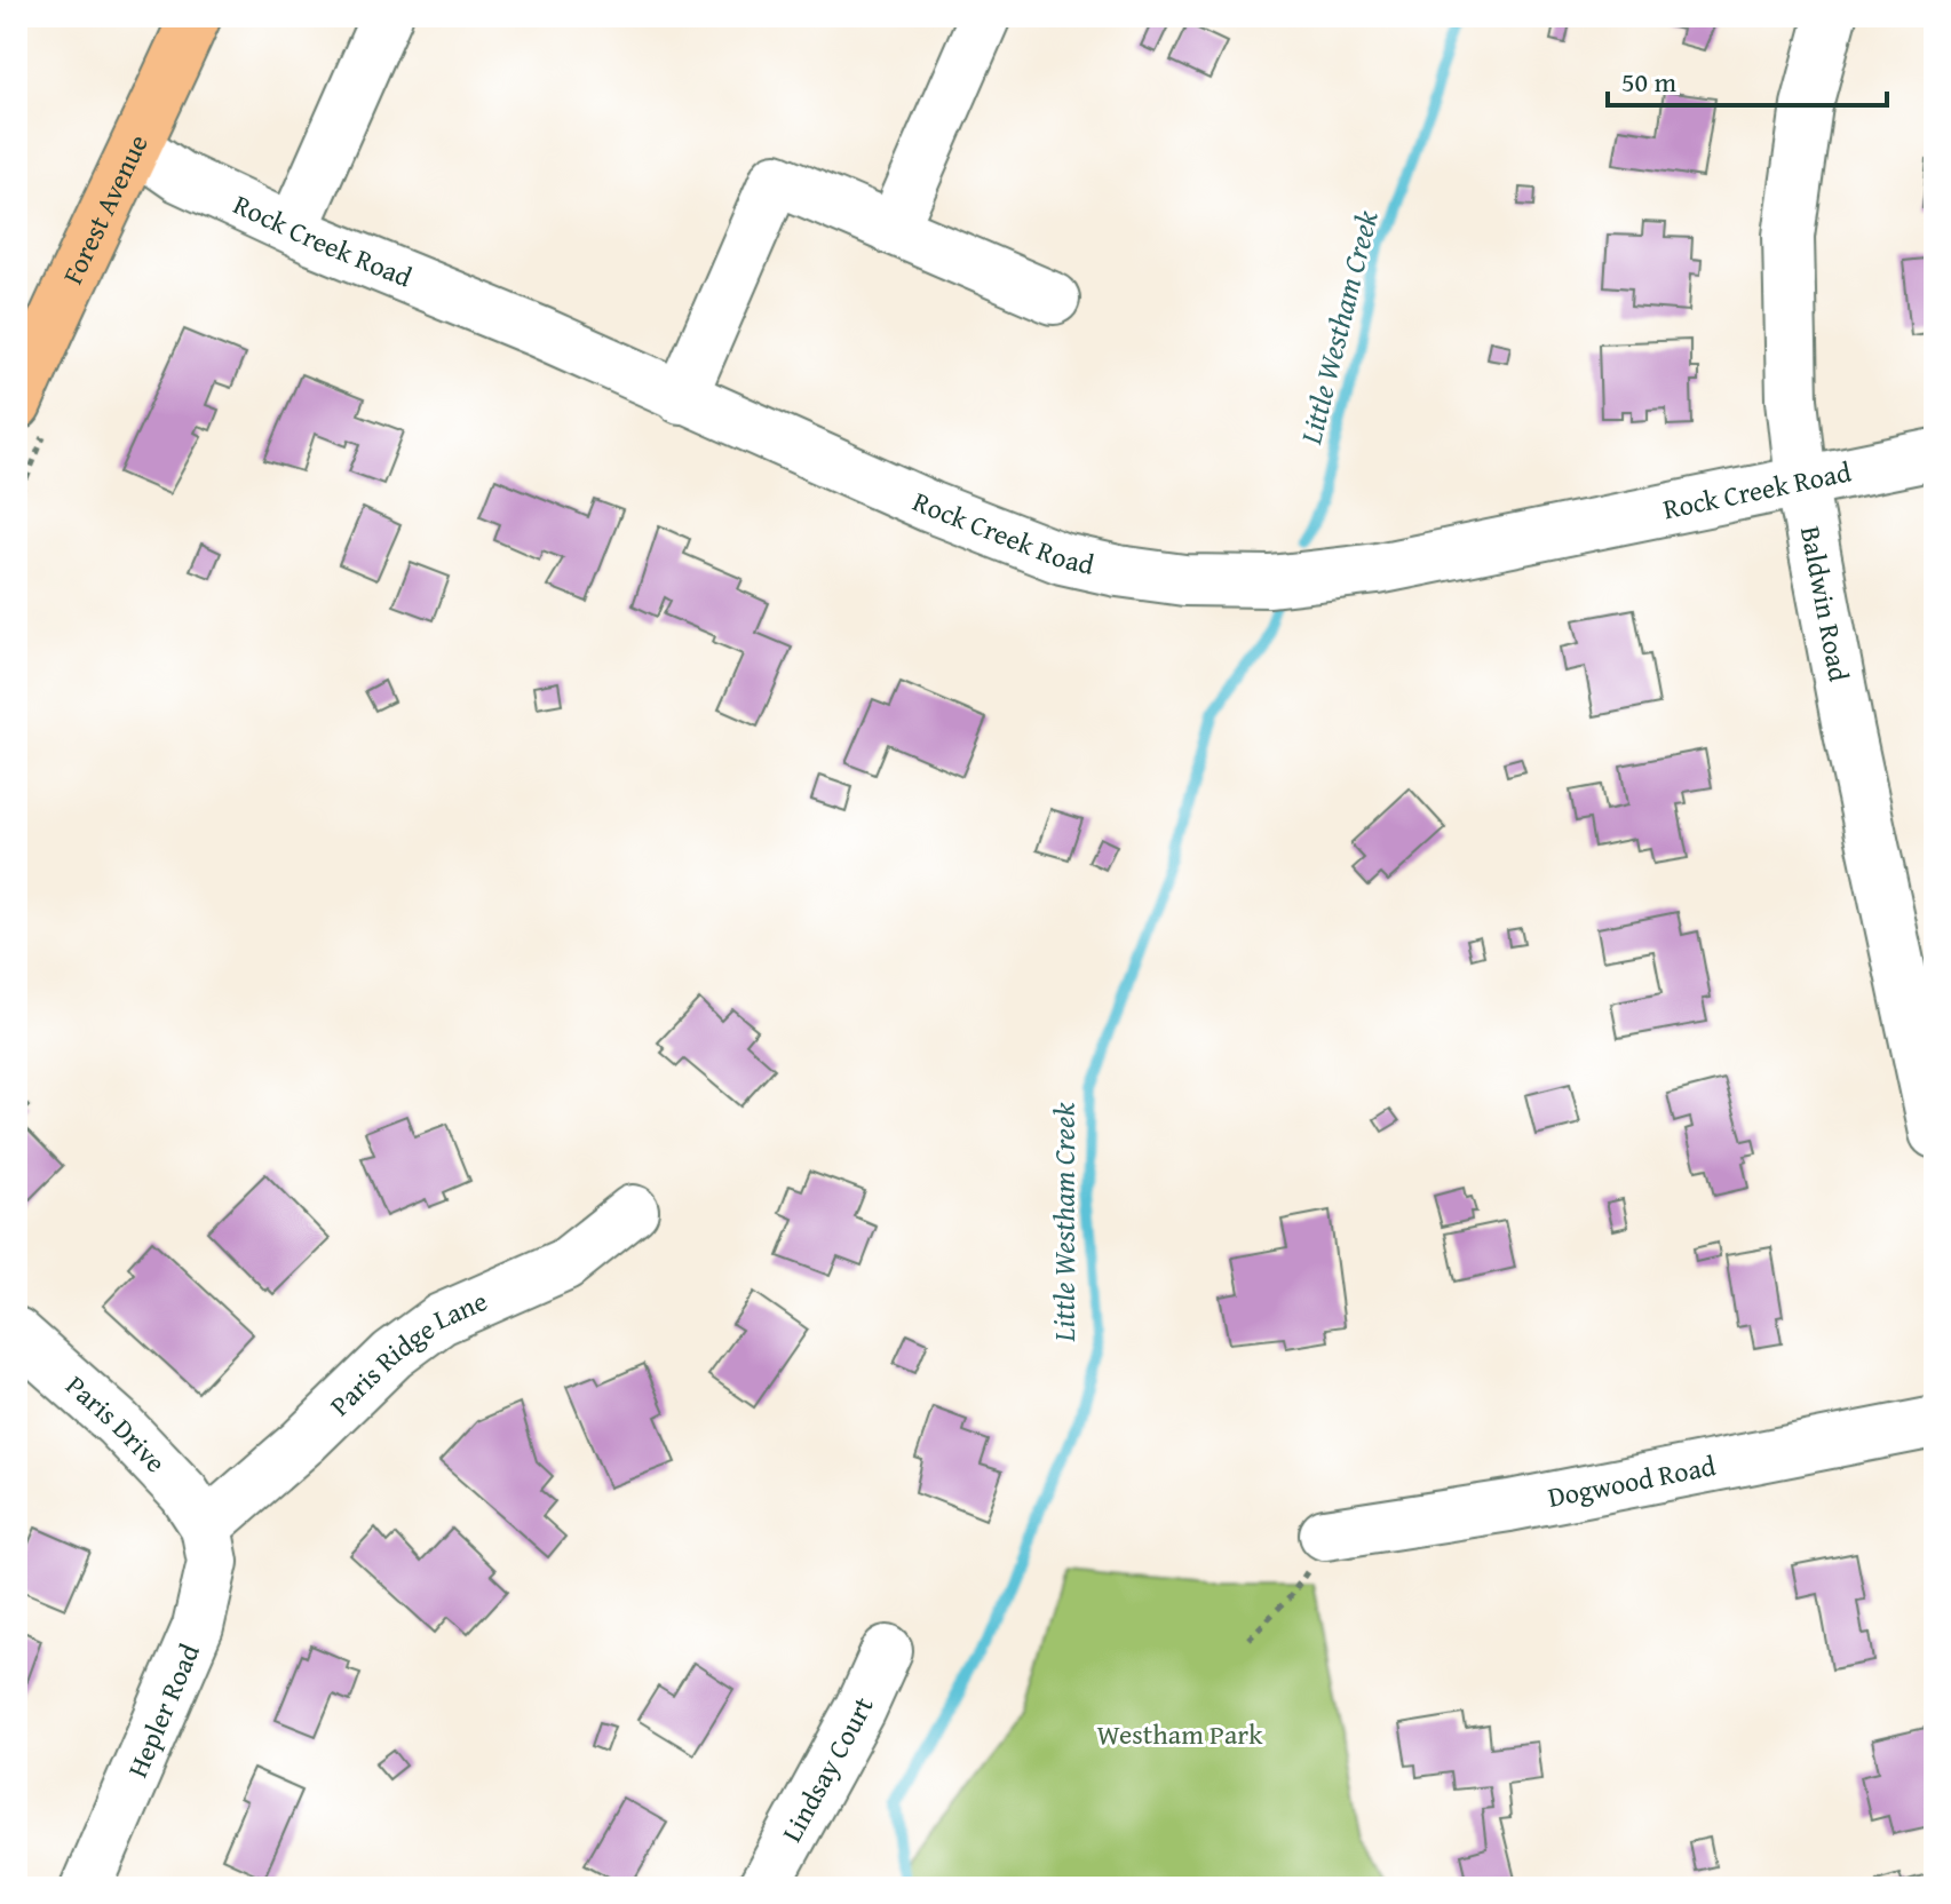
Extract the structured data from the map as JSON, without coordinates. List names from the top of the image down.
{
  "streets": {
    "main road": ["Forest Avenue"],
    "street": [
      "Rock Creek Road",
      "Baldwin Road",
      "Paris Ridge Lane",
      "Paris Drive",
      "Dogwood Road",
      "Hepler Road",
      "Lindsay Court"
    ]
  },
  "crossings": [
    ["Forest Avenue", "Rock Creek Road"],
    ["Rock Creek Road", "Baldwin Road"],
    ["Paris Ridge Lane", "Paris Drive"],
    ["Paris Ridge Lane", "Hepler Road"],
    ["Paris Drive", "Hepler Road"]
  ],
  "water": ["Little Westham Creek"],
  "parks": ["Westham Park"],
  "scale_bar": "50 m"
}
